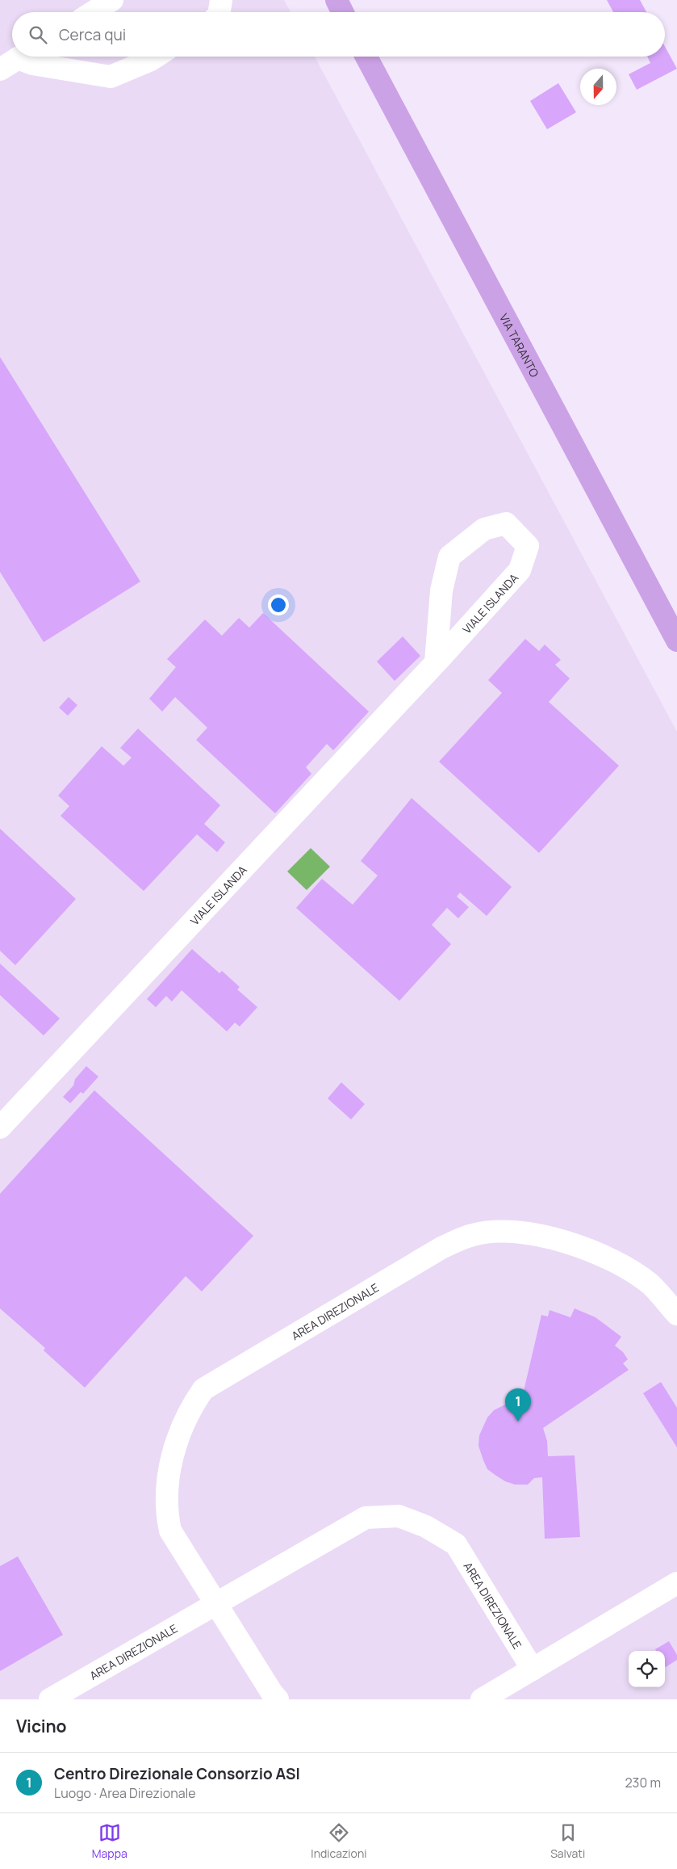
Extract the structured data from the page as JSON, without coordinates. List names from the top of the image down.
{
  "streets": {
    "main road": ["VIA TARANTO"],
    "street": ["VIALE ISLANDA", "AREA DIREZIONALE"]
  },
  "north": "bottom",
  "page": {
    "search": "Cerca qui",
    "pins": "1",
    "heading": "Vicino",
    "list": [
      {
        "mark": "1",
        "name": "Centro Direzionale Consorzio ASI",
        "note": "Luogo · Area Direzionale",
        "value": "230 m"
      }
    ],
    "nav": ["Mappa", "Indicazioni", "Salvati"]
  }
}
